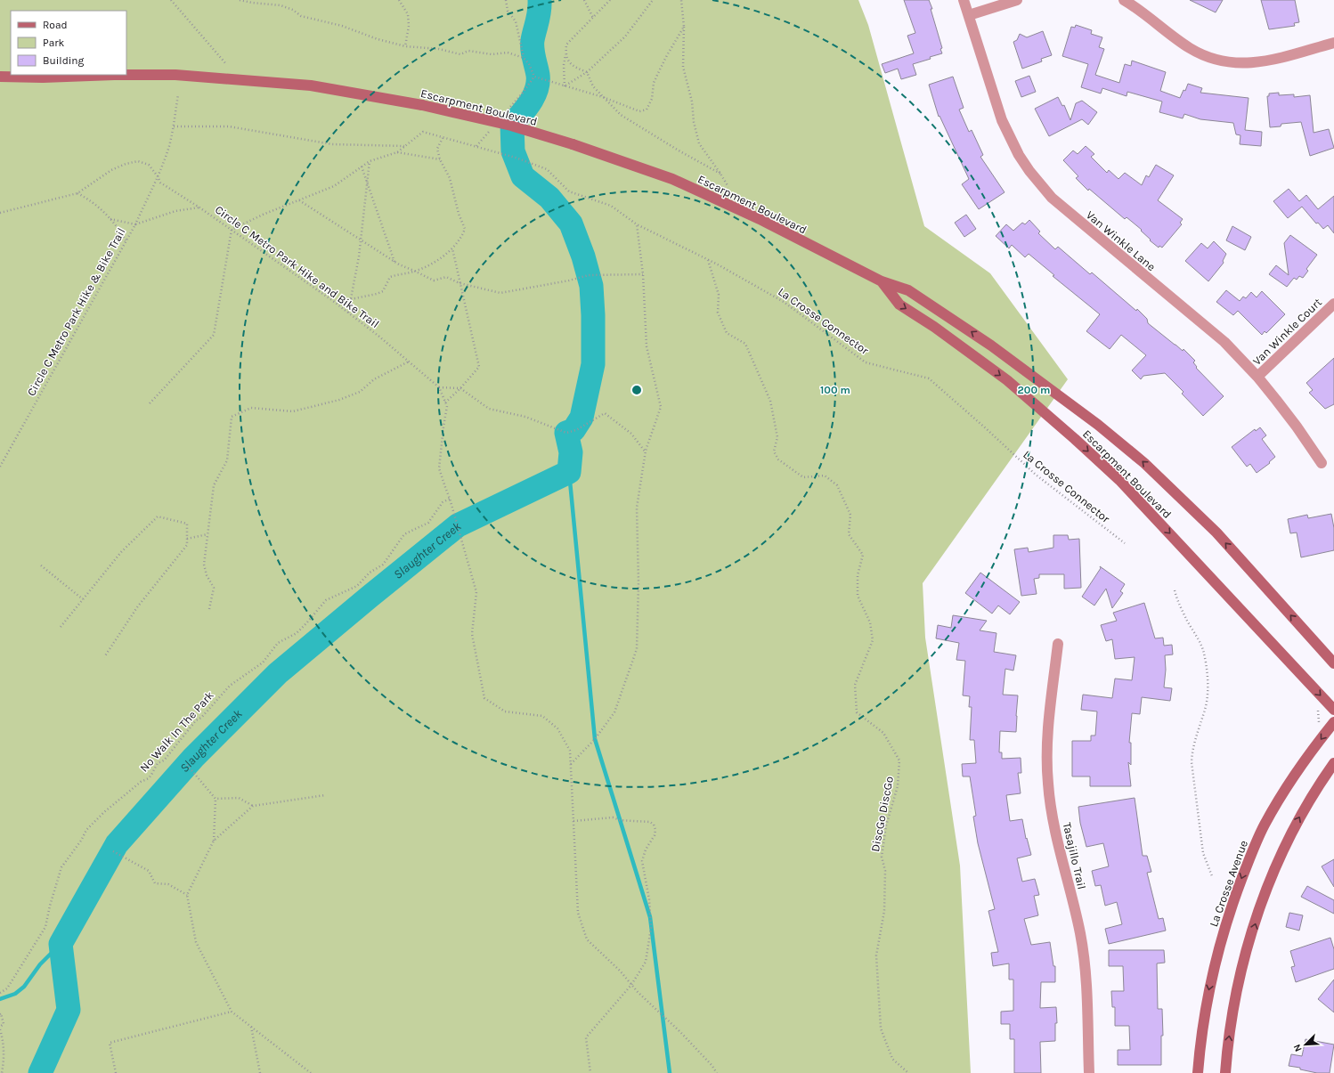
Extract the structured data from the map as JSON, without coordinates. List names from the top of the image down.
{
  "streets": {
    "main road": ["Escarpment Boulevard", "La Crosse Avenue"],
    "street": ["Van Winkle Lane", "Van Winkle Court", "Tasajillo Trail"],
    "path": [
      "Circle C Metro Park Hike and Bike Trail",
      "Circle C Metro Park Hike & Bike Trail",
      "La Crosse Connector",
      "No Walk In The Park",
      "DiscGo DiscGo"
    ]
  },
  "crossings": [
    ["Van Winkle Lane", "Van Winkle Court"],
    ["Circle C Metro Park Hike and Bike Trail", "Circle C Metro Park Hike & Bike Trail"],
    ["Circle C Metro Park Hike and Bike Trail", "No Walk In The Park"],
    ["La Crosse Connector", "DiscGo DiscGo"]
  ],
  "water": ["Slaughter Creek"],
  "legend": ["Road", "Park", "Building"],
  "north": "bottom left",
  "rings": ["100 m", "200 m"]
}
